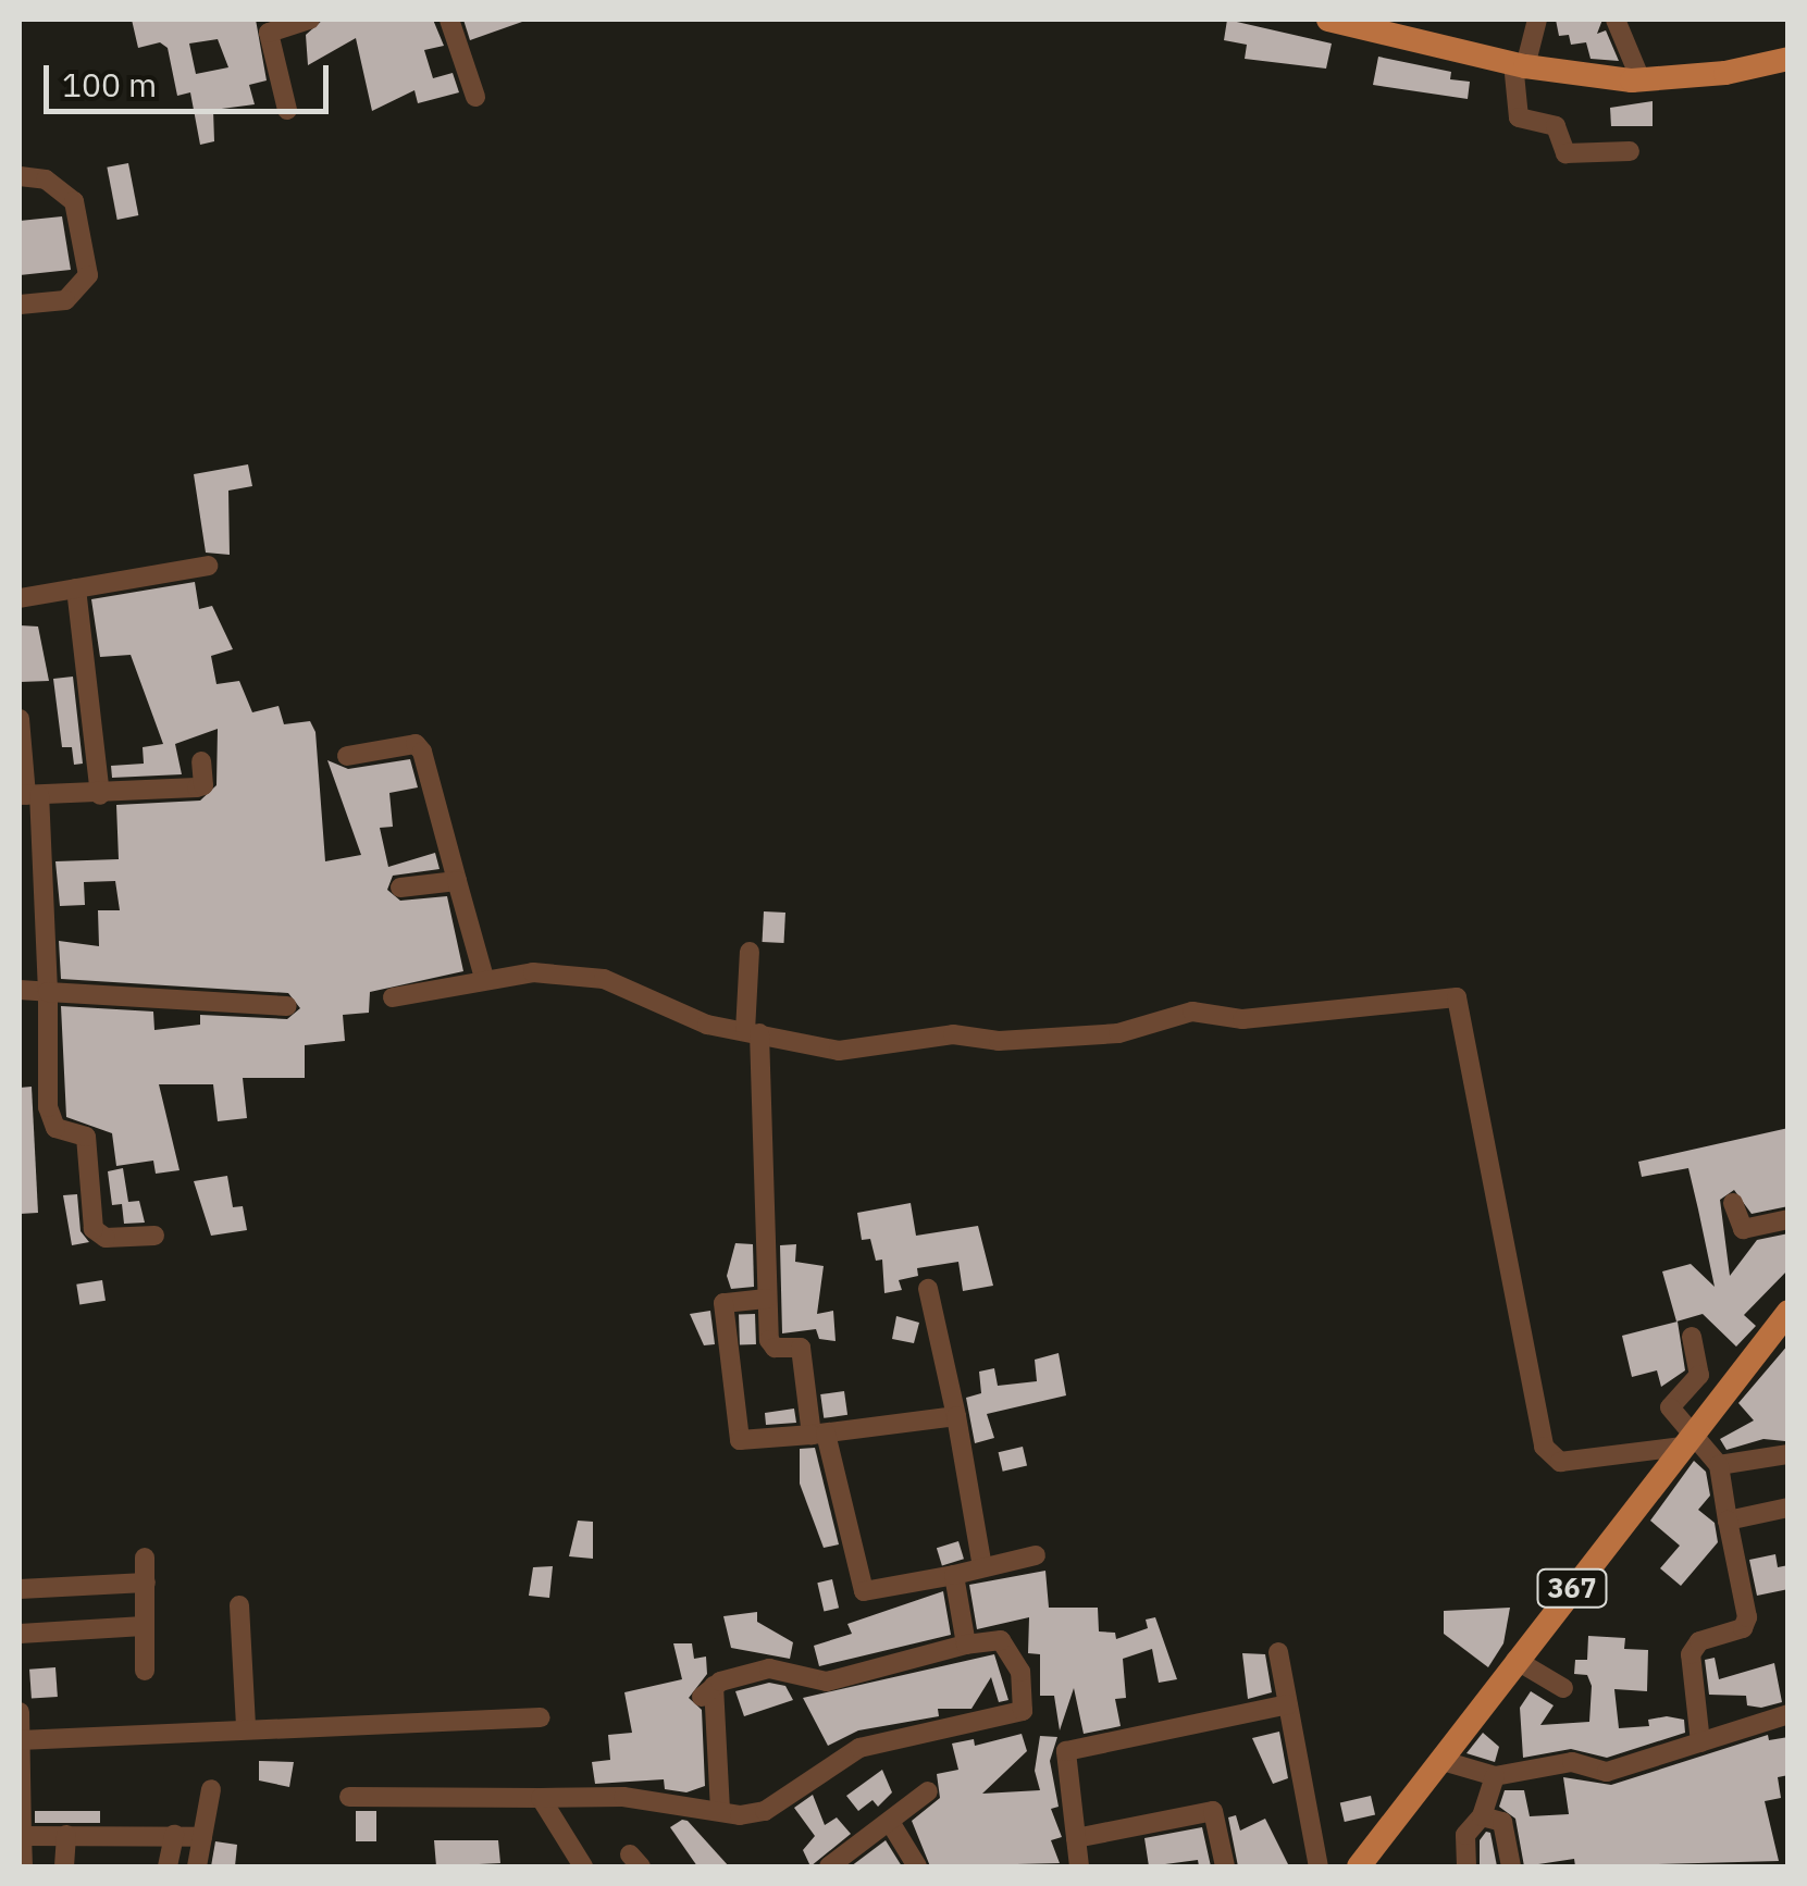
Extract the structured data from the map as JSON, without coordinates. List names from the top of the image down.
{
  "streets": {
    "main road": ["367"]
  },
  "scale_bar": "100 m"
}
